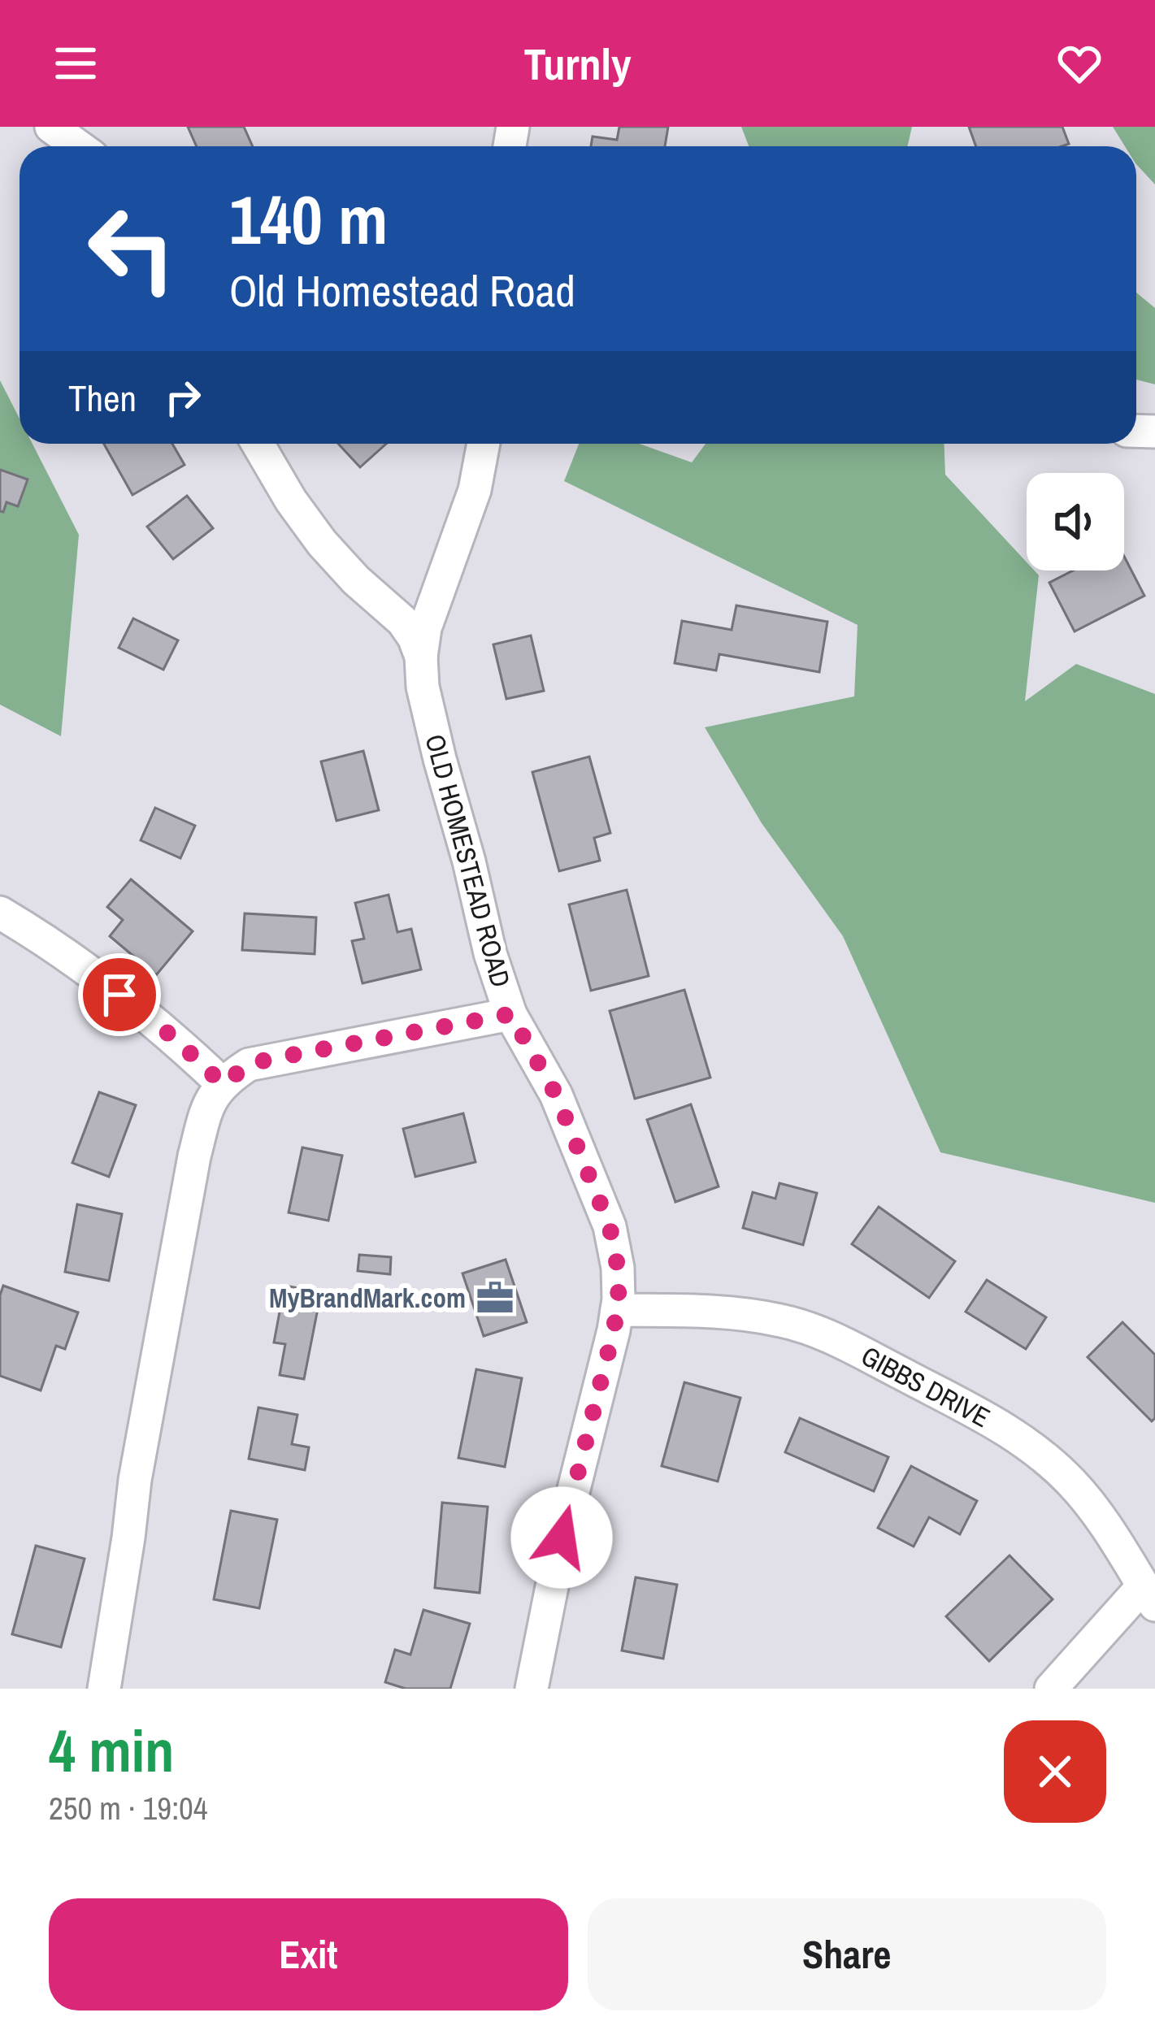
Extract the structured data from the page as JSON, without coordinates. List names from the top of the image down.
{
  "streets": {
    "street": ["OLD HOMESTEAD ROAD", "GIBBS DRIVE"]
  },
  "places": {
    "office": ["MyBrandMark.com"]
  },
  "page": {
    "header": "Turnly",
    "turn": ["140 m", "Old Homestead Road"],
    "then": "Then",
    "heading": ["4 min", "250 m · 19:04"],
    "buttons": ["Exit", "Share"]
  }
}
